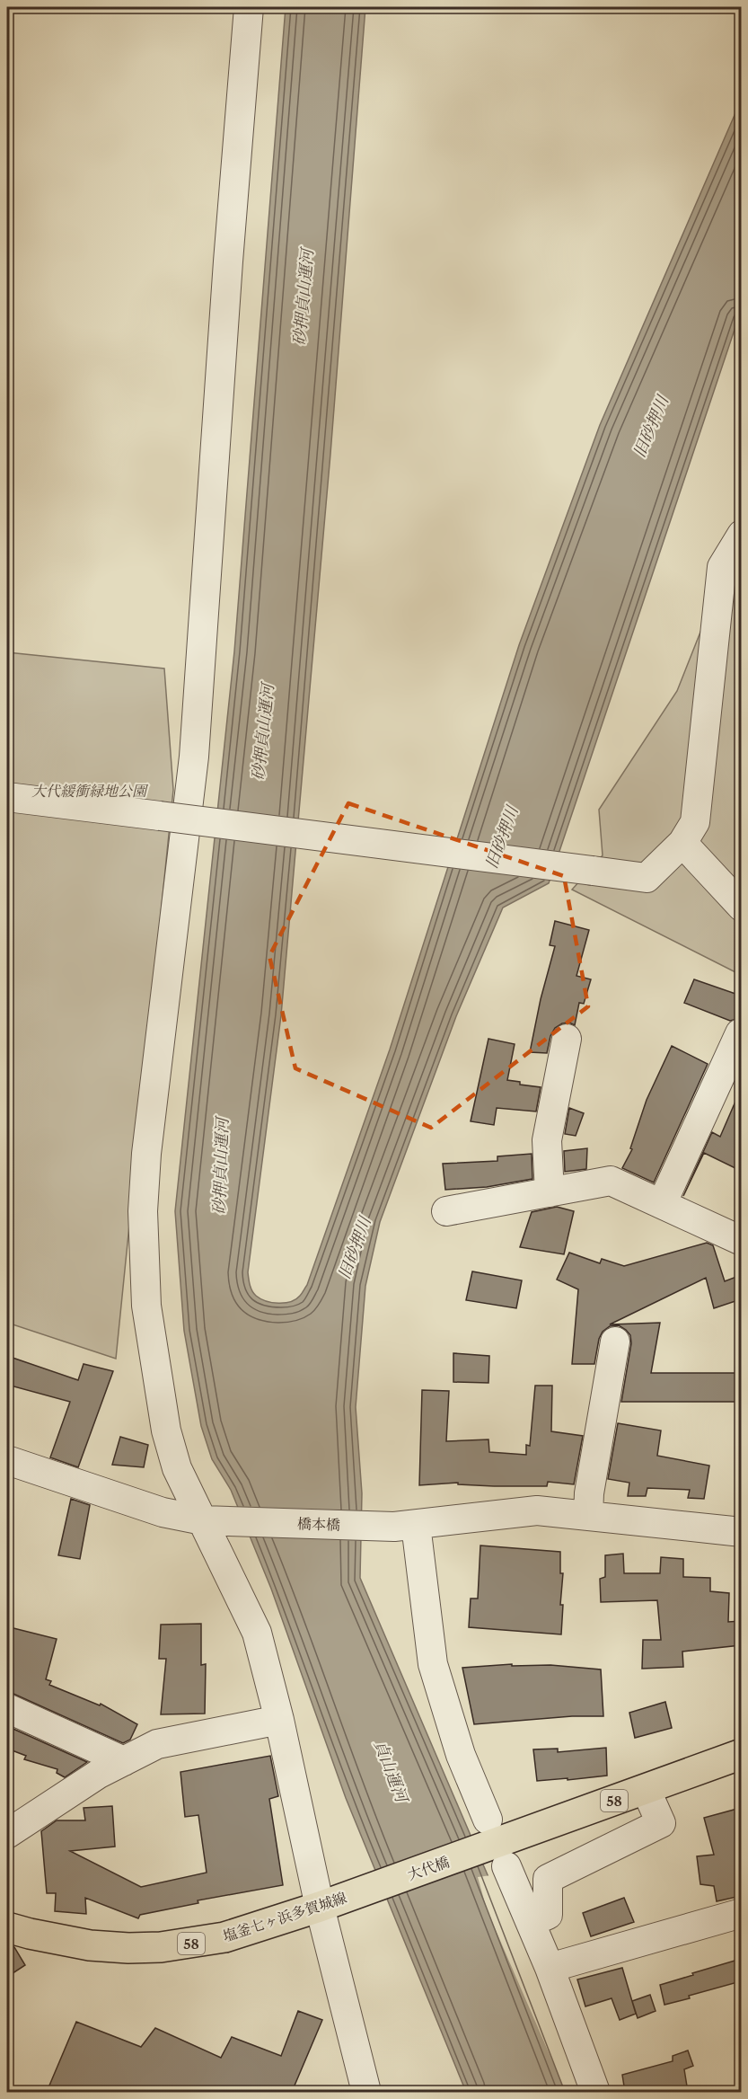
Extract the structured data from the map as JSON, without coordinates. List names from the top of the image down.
{
  "streets": {
    "main road": ["58", "大代橋", "塩釜七ヶ浜多賀城線"],
    "street": ["橋本橋"]
  },
  "crossings": [
    ["58", "大代橋"],
    ["大代橋", "塩釜七ヶ浜多賀城線"]
  ],
  "water": ["砂押貞山運河", "旧砂押川", "貞山運河"],
  "parks": ["大代緩衝緑地公園"]
}
